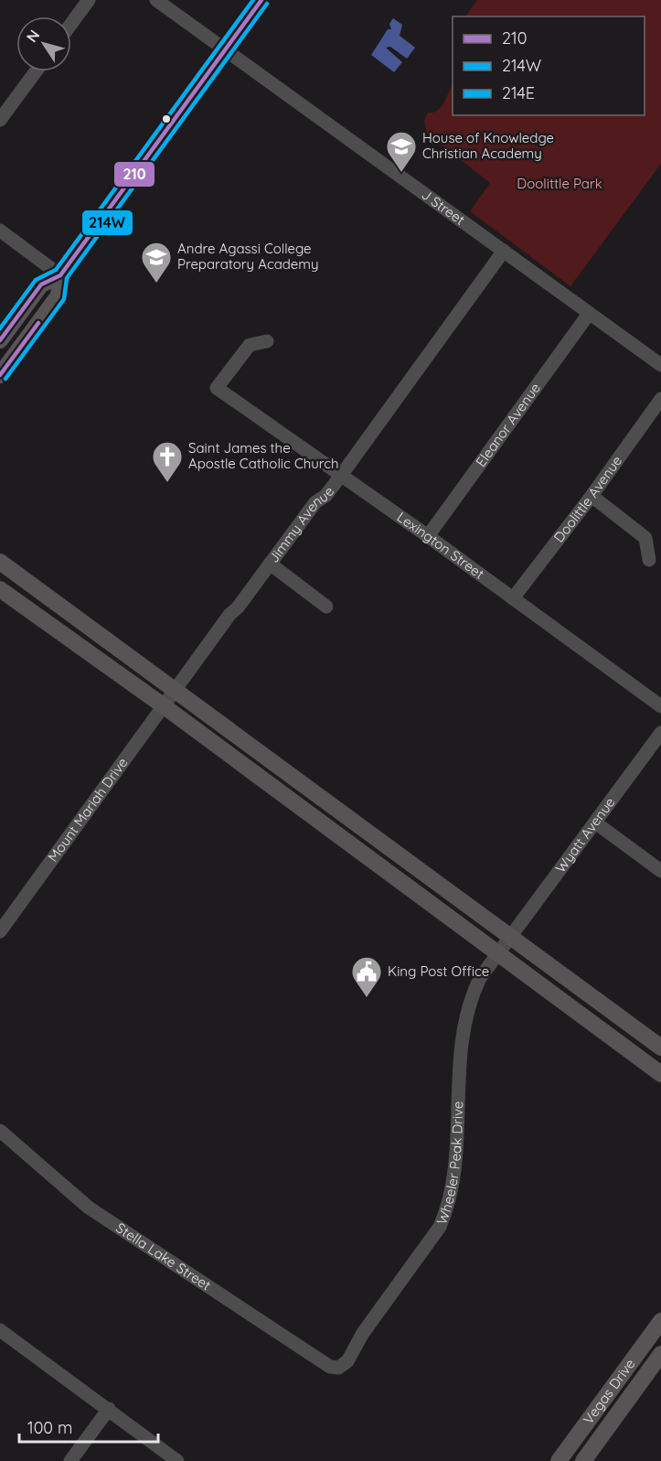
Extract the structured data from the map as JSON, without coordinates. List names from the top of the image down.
{
  "streets": {
    "main road": ["Vegas Drive"],
    "street": [
      "J Street",
      "Eleanor Avenue",
      "Doolittle Avenue",
      "Jimmy Avenue",
      "Lexington Street",
      "Mount Mariah Drive",
      "Wyatt Avenue",
      "Wheeler Peak Drive",
      "Stella Lake Street"
    ]
  },
  "crossings": [
    ["J Street", "Eleanor Avenue"],
    ["J Street", "Jimmy Avenue"],
    ["Eleanor Avenue", "Lexington Street"],
    ["Doolittle Avenue", "Lexington Street"],
    ["Jimmy Avenue", "Lexington Street"],
    ["Jimmy Avenue", "Mount Mariah Drive"],
    ["Wyatt Avenue", "Wheeler Peak Drive"],
    ["Wheeler Peak Drive", "Stella Lake Street"]
  ],
  "parks": ["Doolittle Park"],
  "places": {
    "school or university": ["House of Knowledge Christian Academy", "Andre Agassi College Preparatory Academy"],
    "church": ["Saint James the Apostle Catholic Church"],
    "public building": ["King Post Office"]
  },
  "lines": ["transit line 210", "transit line 214E", "transit line 214W"],
  "legend": ["210", "214W", "214E"],
  "scale_bar": "100 m",
  "north": "top left"
}
